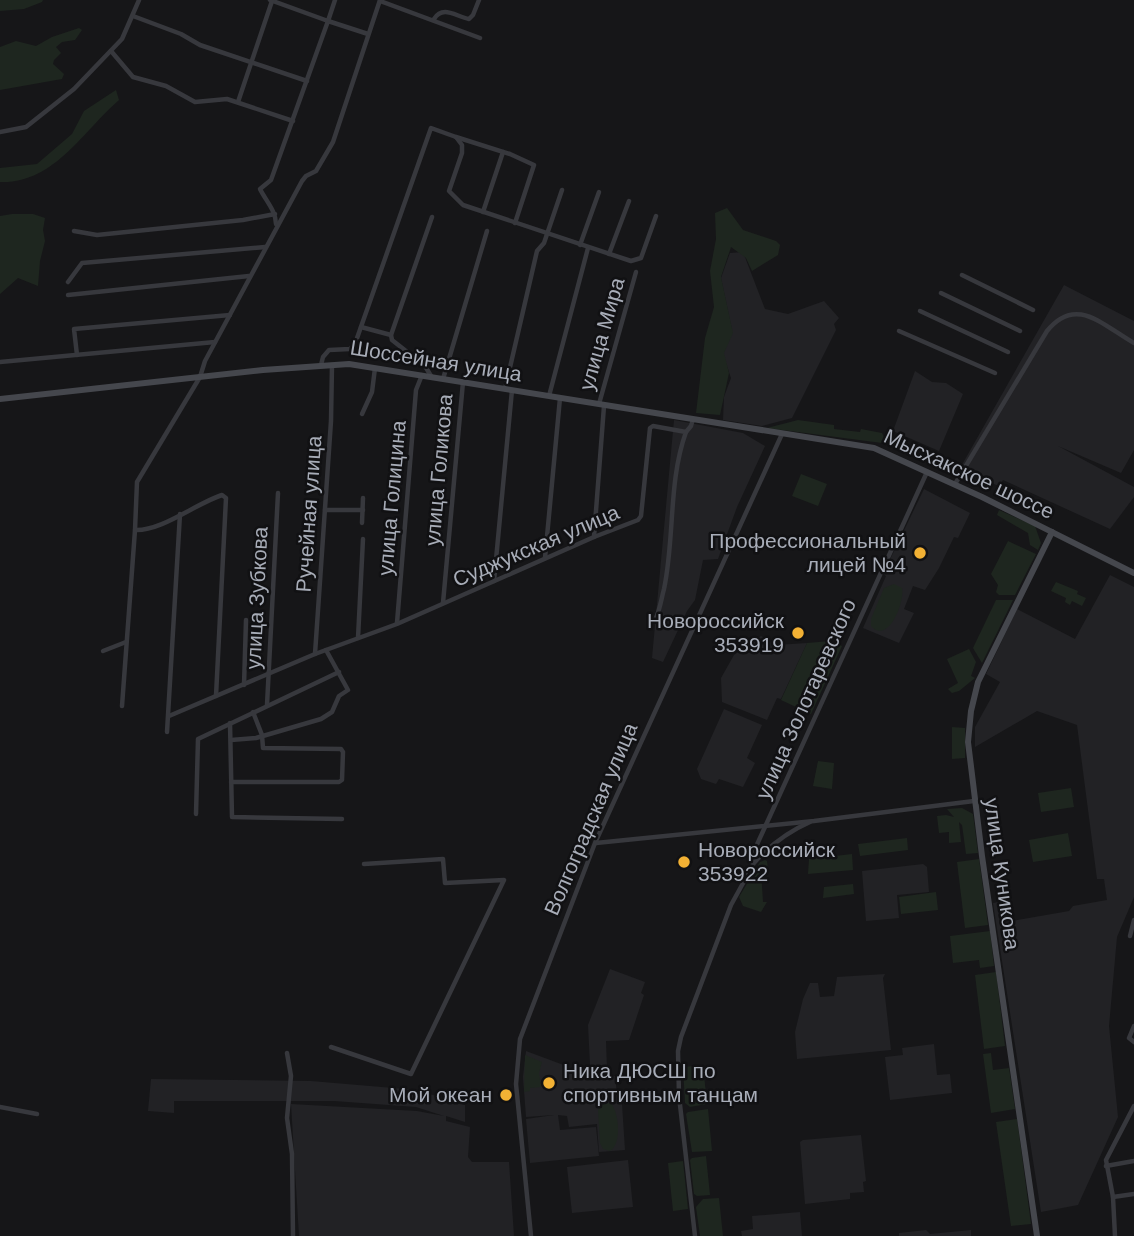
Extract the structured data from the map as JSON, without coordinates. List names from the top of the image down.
{
  "streets": {
    "street": [
      "улица Мира",
      "Шоссейная улица",
      "улица Голикова",
      "Мысхакское шоссе",
      "улица Голицина",
      "Ручейная улица",
      "Суджукская улица",
      "улица Зубкова",
      "улица Золотаревского",
      "Волгоградская улица",
      "улица Куникова"
    ]
  },
  "crossings": [
    ["улица Мира", "Шоссейная улица"],
    ["улица Мира", "Суджукская улица"],
    ["Шоссейная улица", "улица Голикова"],
    ["Шоссейная улица", "Мысхакское шоссе"],
    ["Шоссейная улица", "улица Голицина"],
    ["Шоссейная улица", "Ручейная улица"],
    ["Шоссейная улица", "Волгоградская улица"],
    ["улица Голикова", "Суджукская улица"],
    ["Мысхакское шоссе", "улица Золотаревского"],
    ["Мысхакское шоссе", "Волгоградская улица"],
    ["Мысхакское шоссе", "улица Куникова"],
    ["улица Голицина", "Суджукская улица"]
  ],
  "places": [
    "Профессиональный лицей №4",
    "Новороссийск 353919",
    "Новороссийск 353922",
    "Ника ДЮСШ по спортивным танцам",
    "Мой океан"
  ]
}
